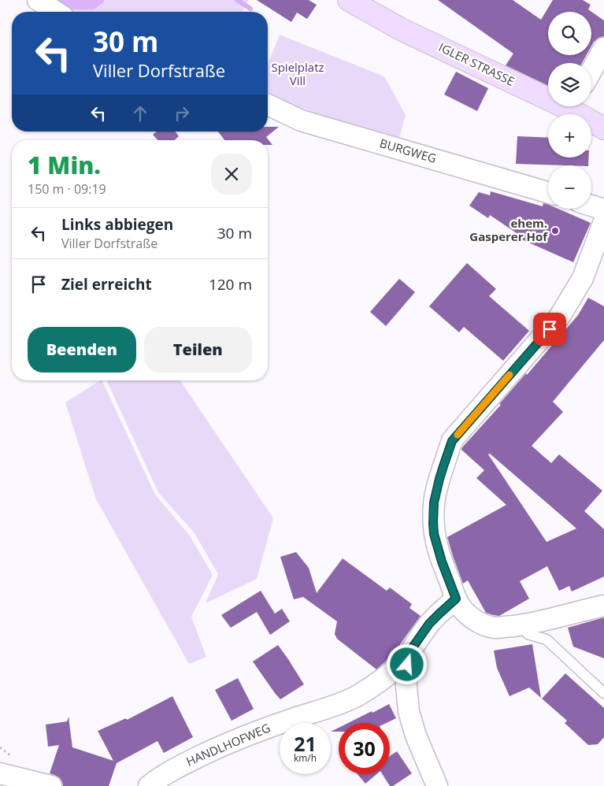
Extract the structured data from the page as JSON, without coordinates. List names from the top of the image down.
{
  "streets": {
    "main road": ["IGLER STRASSE"],
    "street": ["BURGWEG", "HANDLHOFWEG"]
  },
  "parks": ["Spielplatz Vill"],
  "places": ["ehem. Gasperer Hof"],
  "page": {
    "map_buttons": ["+", "−"],
    "turn": ["30 m", "Viller Dorfstraße"],
    "heading": ["1 Min.", "150 m · 09:19"],
    "list": [
      {
        "name": "Links abbiegen",
        "note": "Viller Dorfstraße",
        "value": "30 m"
      },
      {
        "name": "Ziel erreicht",
        "value": "120 m"
      }
    ],
    "buttons": ["Beenden", "Teilen"],
    "speed": "21 km/h",
    "limit": "30"
  }
}
